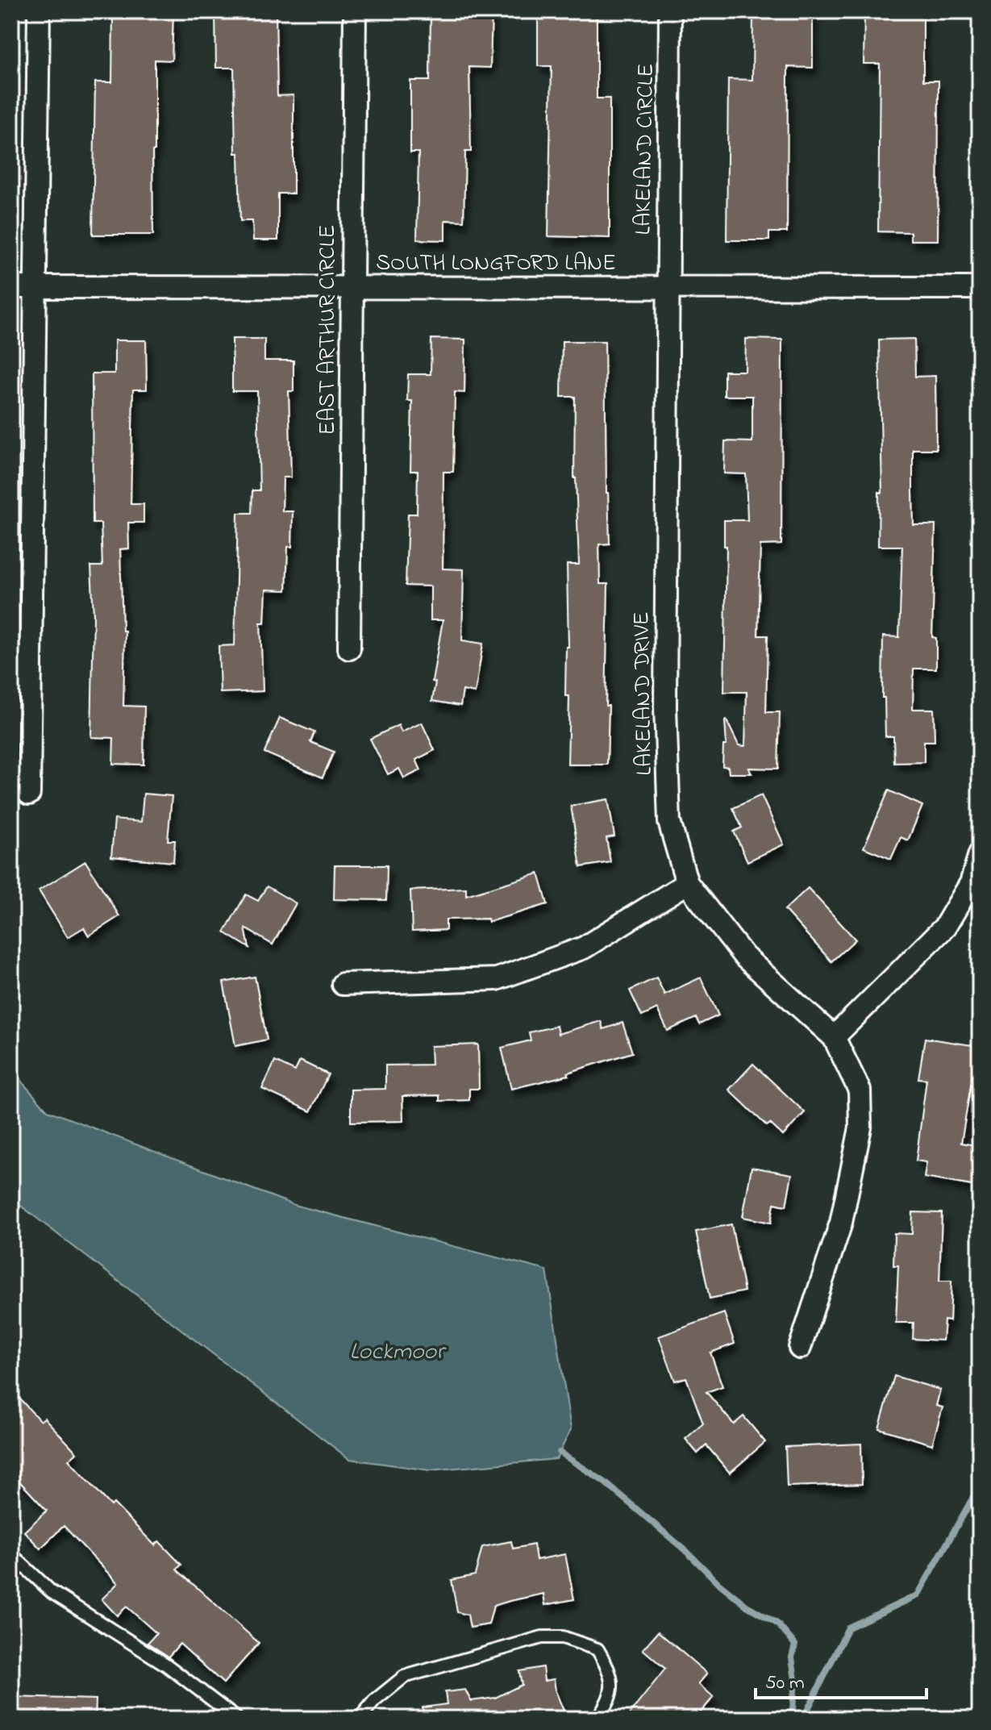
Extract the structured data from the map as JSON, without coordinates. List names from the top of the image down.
{
  "streets": {
    "street": [
      "LAKELAND CIRCLE",
      "SOUTH LONGFORD LANE",
      "EAST ARTHUR CIRCLE",
      "LAKELAND DRIVE"
    ]
  },
  "crossings": [
    ["LAKELAND CIRCLE", "SOUTH LONGFORD LANE"],
    ["LAKELAND CIRCLE", "LAKELAND DRIVE"],
    ["SOUTH LONGFORD LANE", "EAST ARTHUR CIRCLE"],
    ["SOUTH LONGFORD LANE", "LAKELAND DRIVE"]
  ],
  "water": ["Lockmoor"],
  "scale_bar": "50 m"
}
